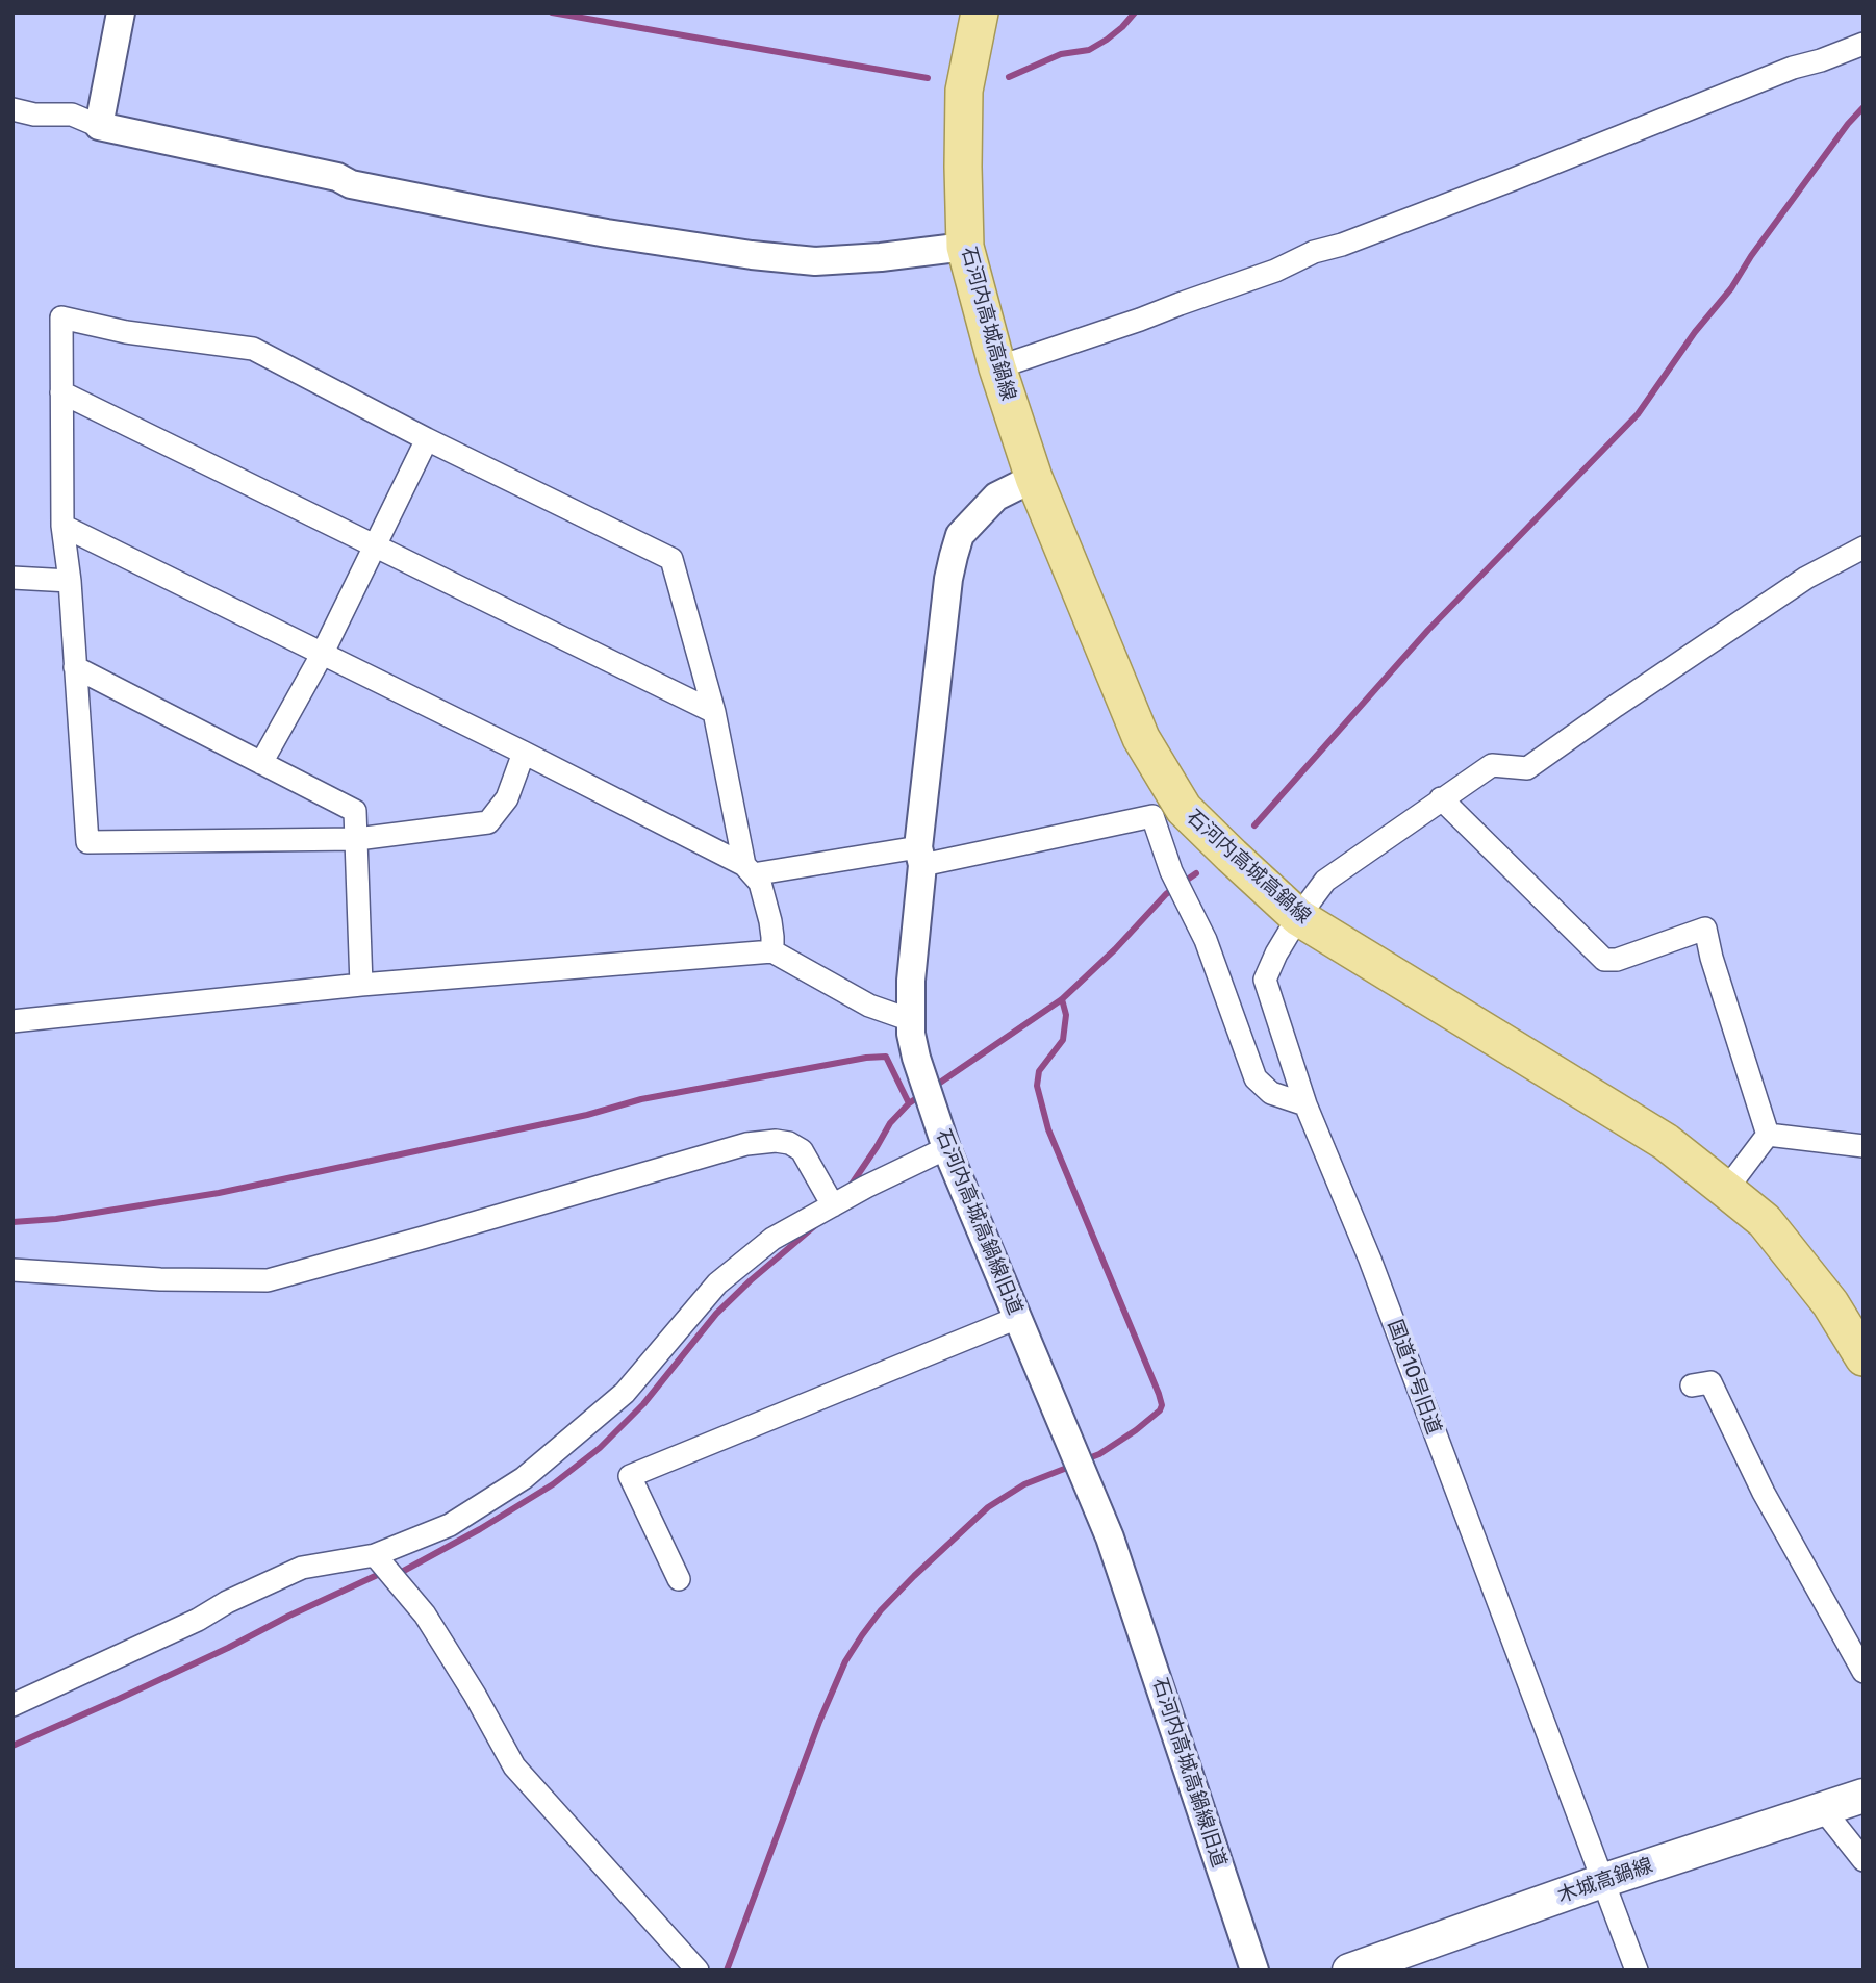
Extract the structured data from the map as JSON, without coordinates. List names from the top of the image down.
{
  "streets": {
    "main road": ["石河内高城高鍋線", "木城高鍋線"],
    "street": ["石河内高城高鍋線旧道", "国道10号旧道"]
  },
  "crossings": [
    ["石河内高城高鍋線", "石河内高城高鍋線旧道"],
    ["石河内高城高鍋線", "国道10号旧道"],
    ["国道10号旧道", "木城高鍋線"]
  ]
}
